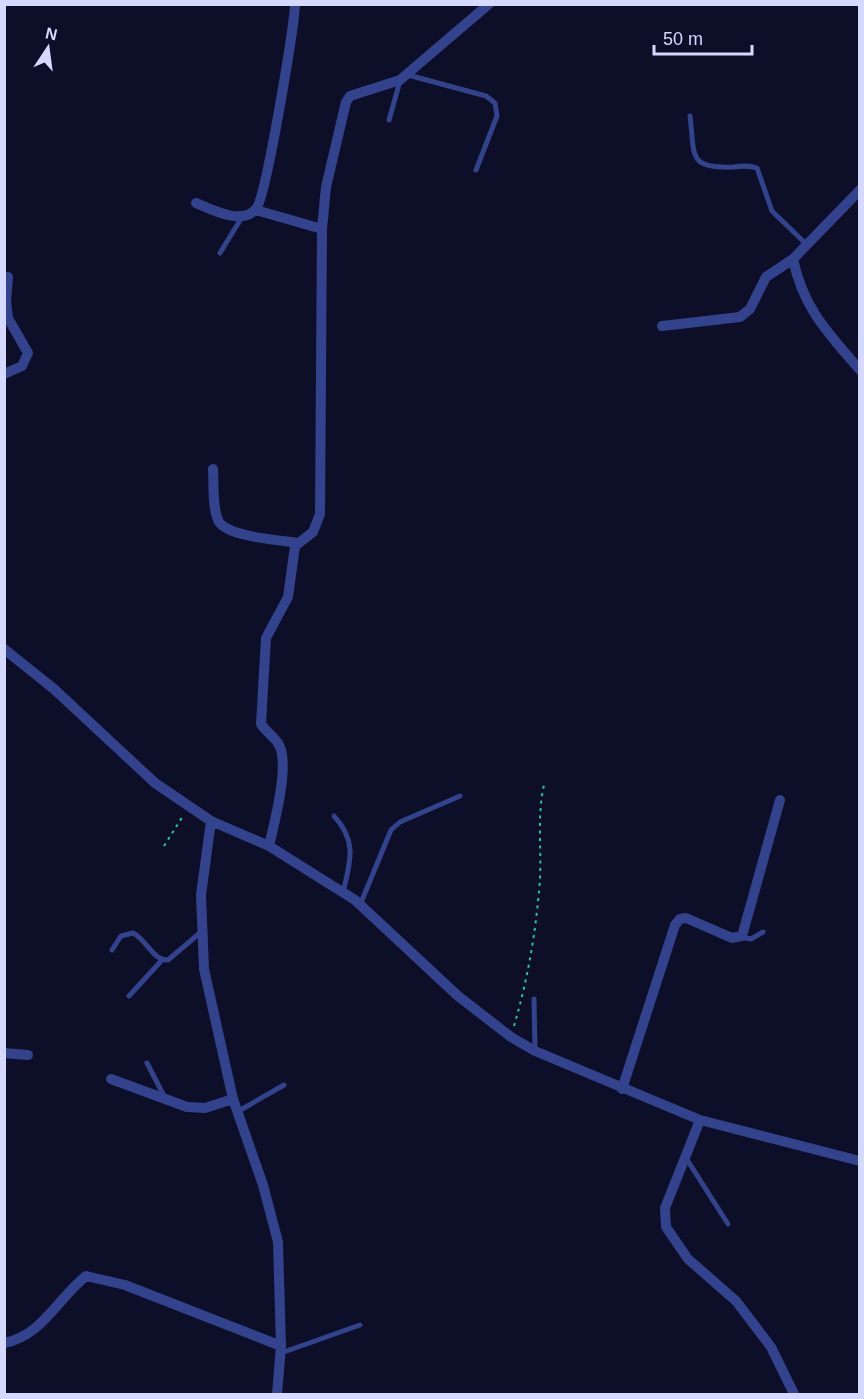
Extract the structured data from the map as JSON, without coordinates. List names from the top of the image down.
{
  "scale_bar": "50 m",
  "north": "top"
}
